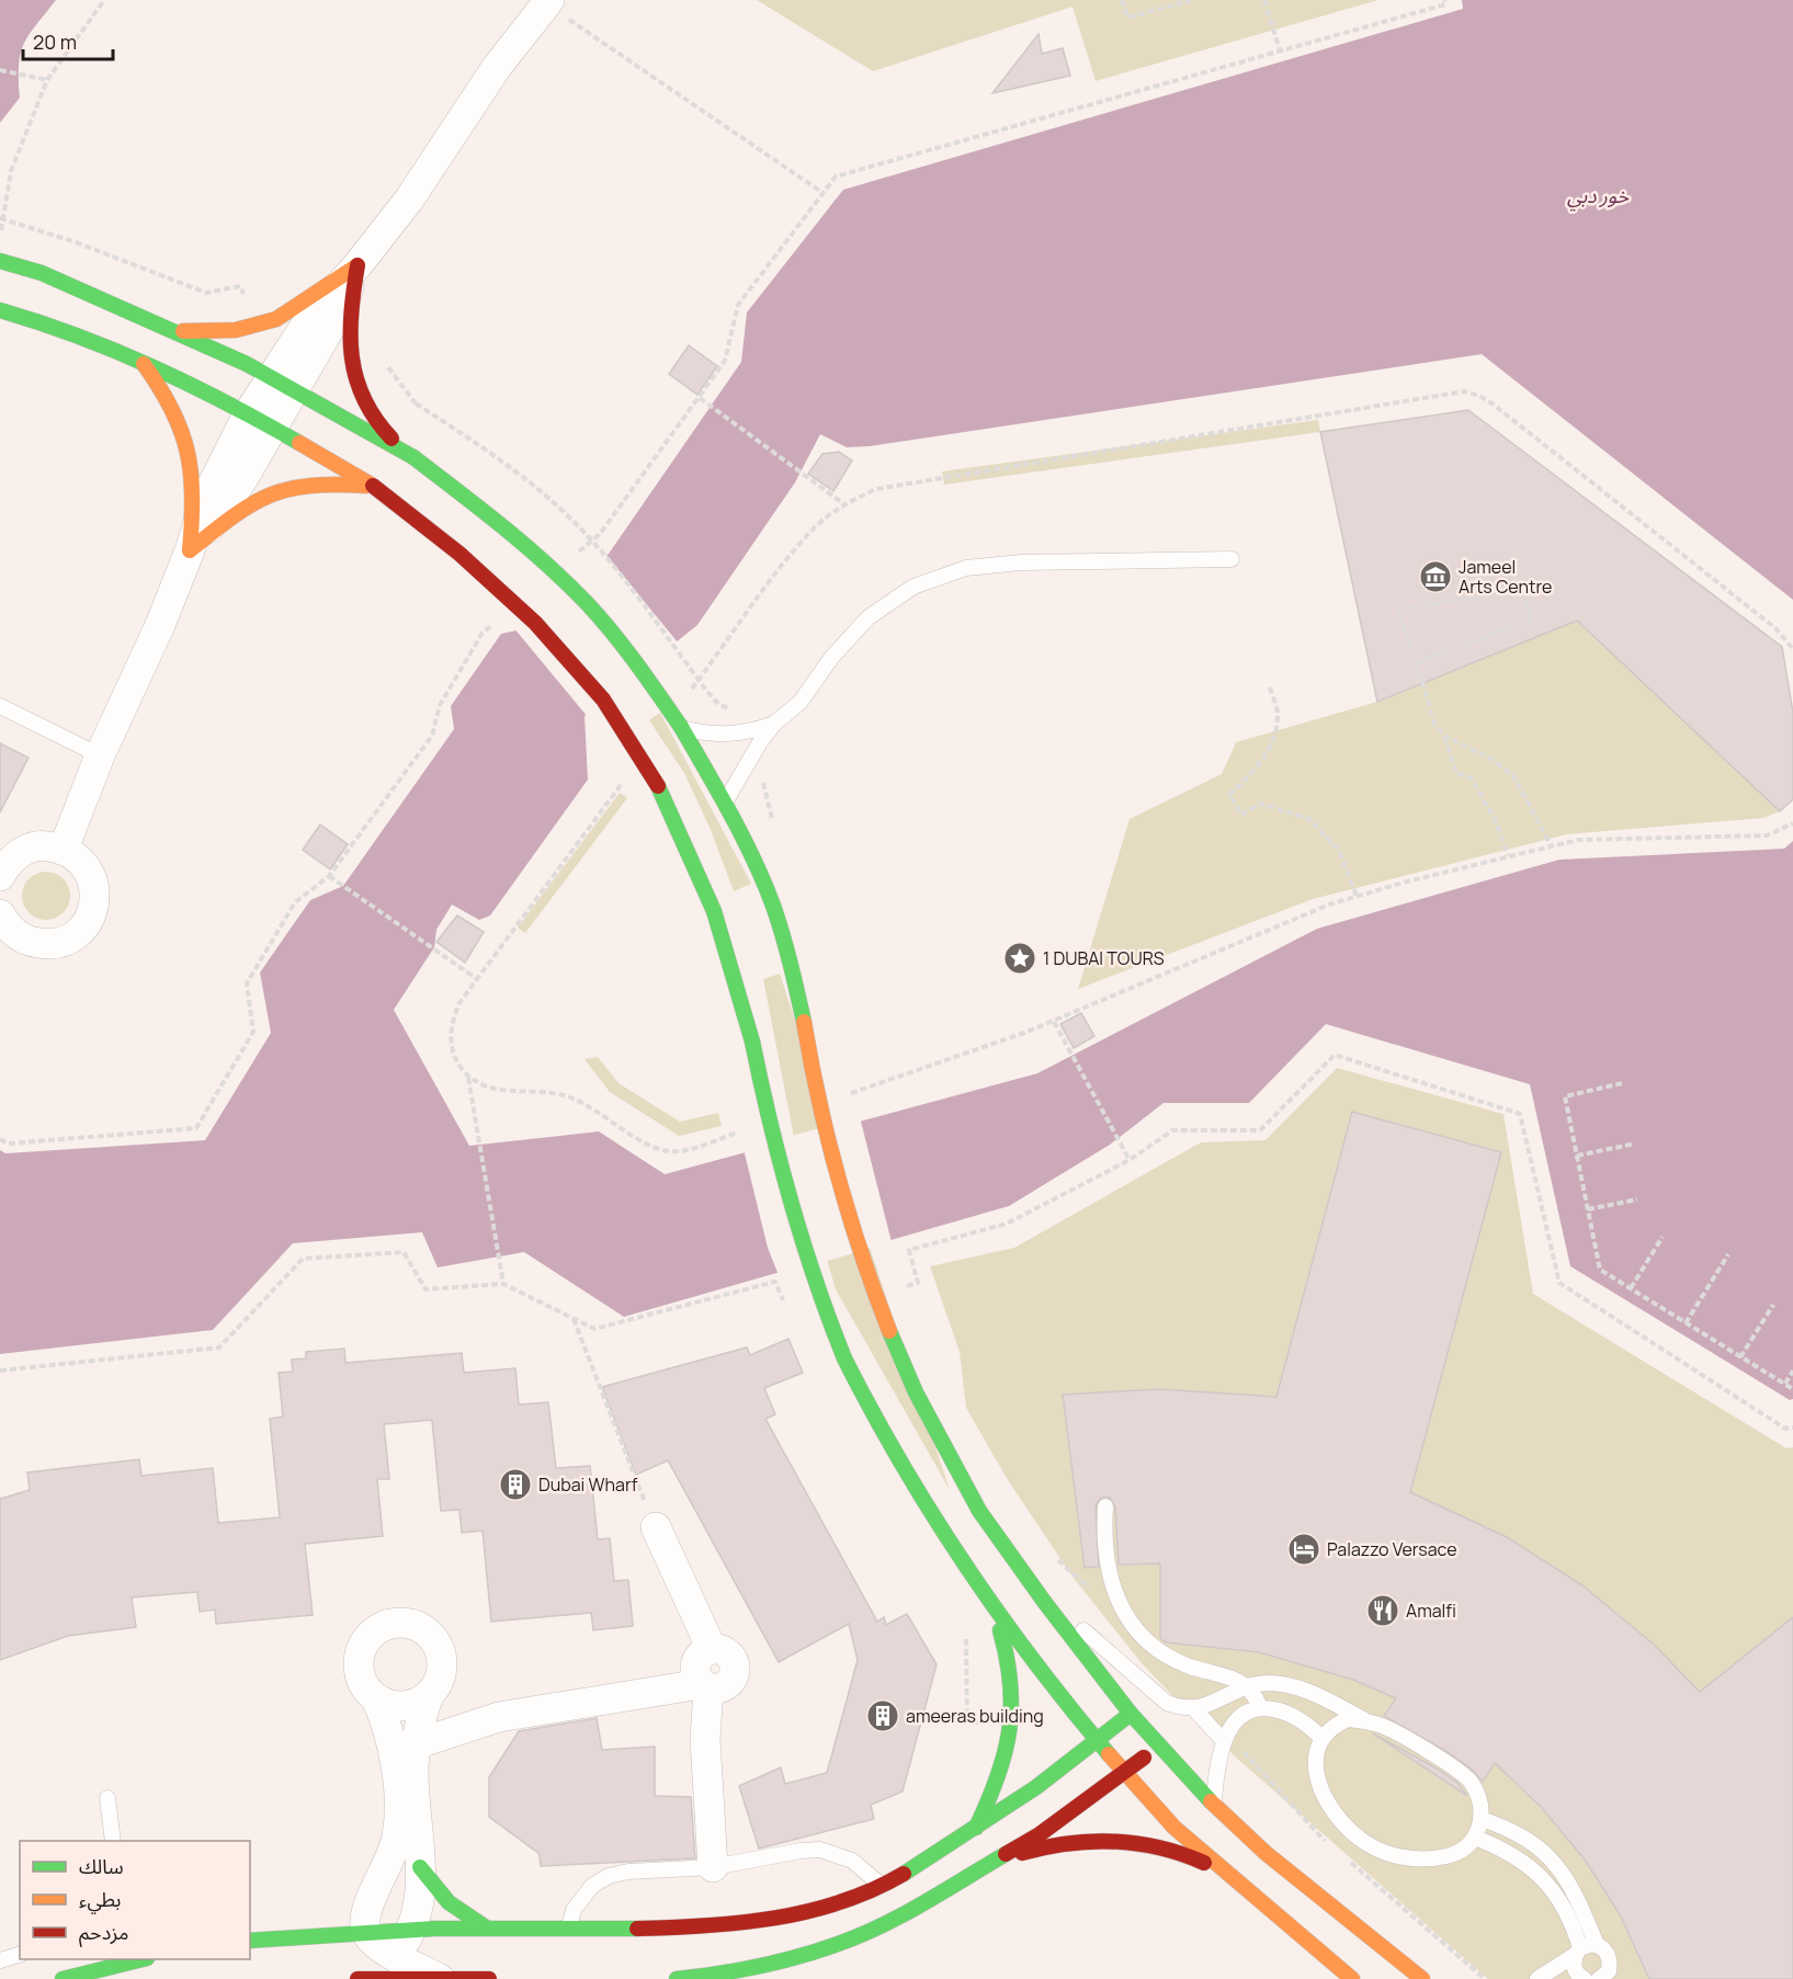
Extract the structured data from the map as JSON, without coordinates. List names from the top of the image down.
{
  "water": ["خور دبي"],
  "places": {
    "museum": ["Jameel Arts Centre"],
    "place": ["1 DUBAI TOURS"],
    "building": ["Dubai Wharf", "ameeras building"],
    "hotel": ["Palazzo Versace"],
    "restaurant": ["Amalfi"]
  },
  "legend": ["سالك", "بطيء", "مزدحم"],
  "scale_bar": "20 m"
}
